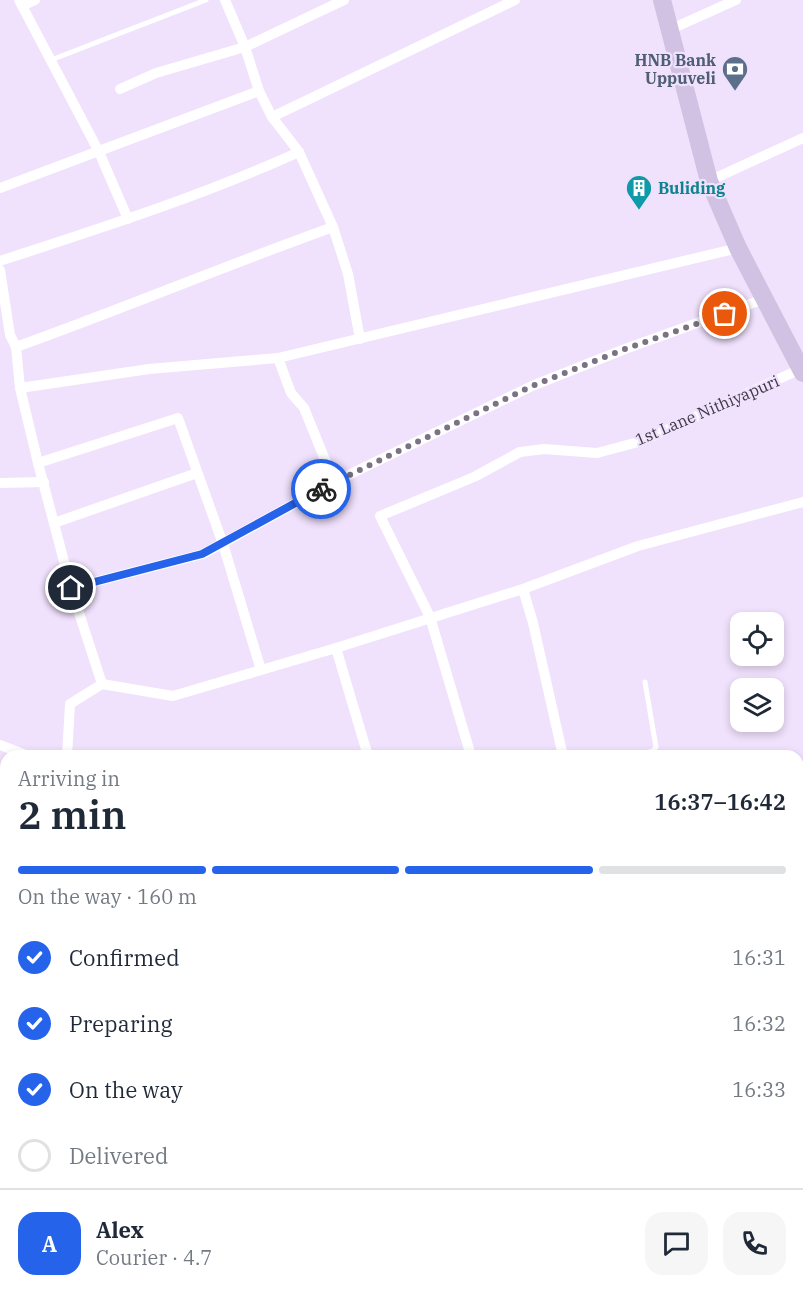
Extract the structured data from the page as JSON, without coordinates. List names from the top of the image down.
{
  "streets": {
    "street": ["1st Lane Nithiyapuri"]
  },
  "places": {
    "bank": ["HNB Bank Uppuveli"],
    "building": ["Buliding"]
  },
  "page": {
    "heading": ["2 min", "Arriving in", "16:37–16:42"],
    "panel": ["Alex", "Courier · 4.7"],
    "bar": "On the way · 160 m",
    "list": [
      ["Confirmed", "16:31"],
      ["Preparing", "16:32"],
      ["On the way", "16:33"],
      "Delivered"
    ],
    "round": "A"
  }
}
